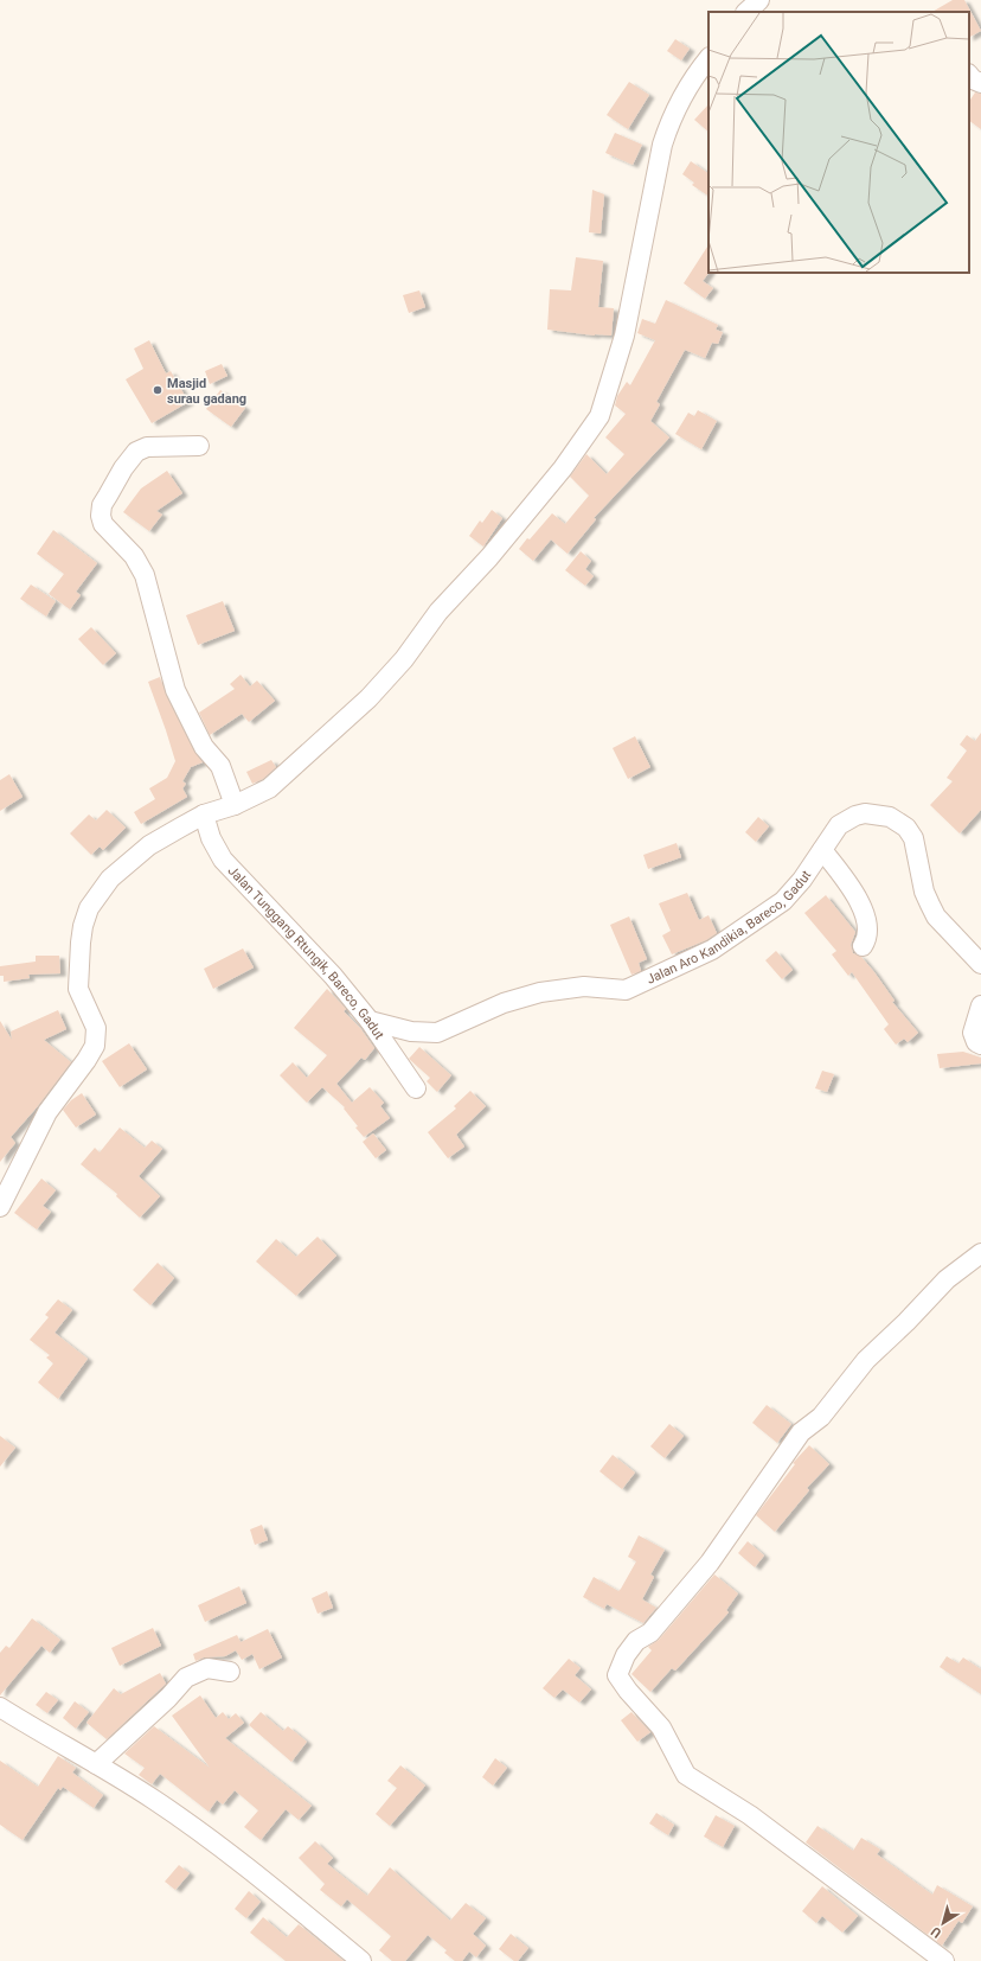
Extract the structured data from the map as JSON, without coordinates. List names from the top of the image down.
{
  "streets": {
    "street": ["Jalan Aro Kandikia, Bareco, Gadut", "Jalan Tunggang Rtungik, Bareco, Gadut"]
  },
  "crossings": [
    ["Jalan Aro Kandikia, Bareco, Gadut", "Jalan Tunggang Rtungik, Bareco, Gadut"]
  ],
  "places": ["Masjid surau gadang"],
  "north": "bottom left"
}
